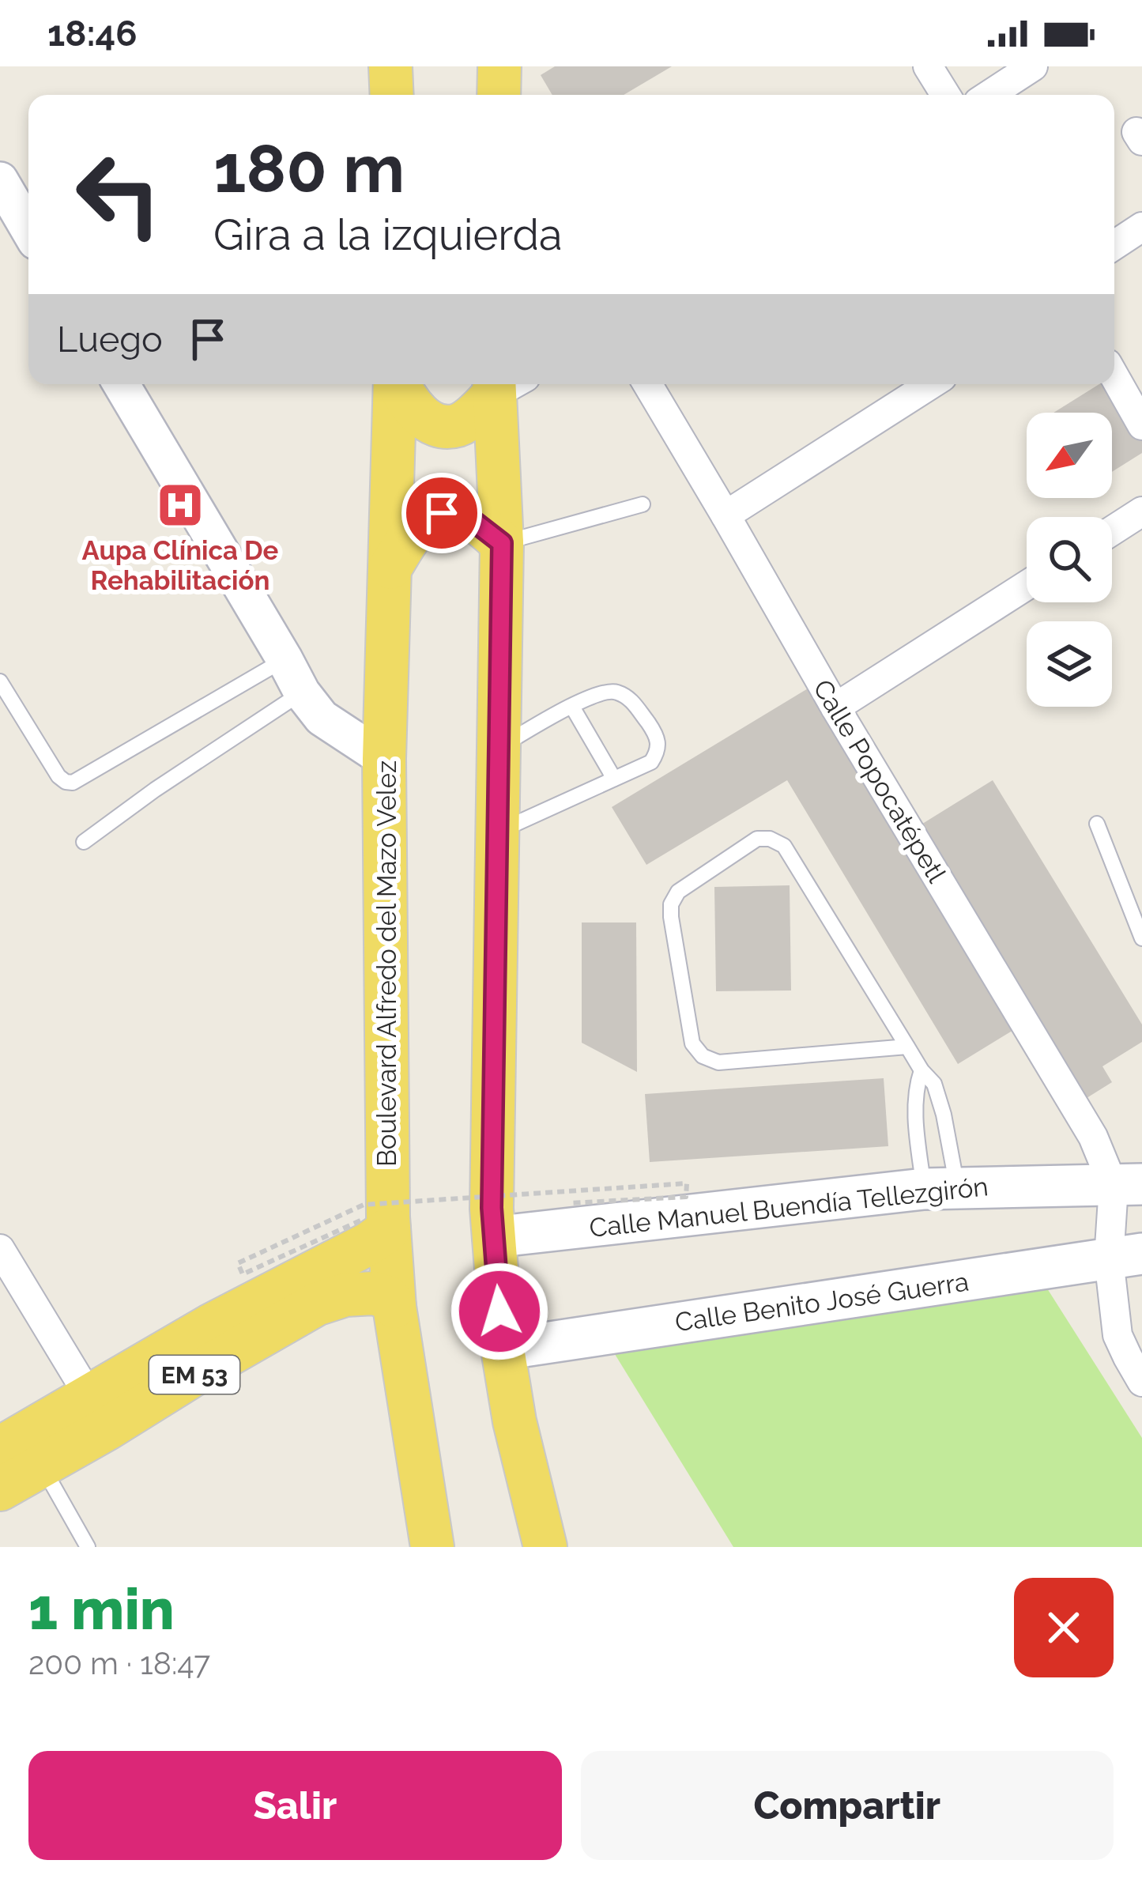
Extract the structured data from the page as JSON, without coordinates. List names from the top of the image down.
{
  "streets": {
    "main road": [
      "Boulevard Alfredo del Mazo Velez",
      "Calle Manuel Buendía Tellezgirón",
      "Calle Benito José Guerra",
      "EM 53"
    ],
    "street": ["Calle Popocatépetl"]
  },
  "crossings": [
    ["Calle Popocatépetl", "Calle Manuel Buendía Tellezgirón"],
    ["Boulevard Alfredo del Mazo Velez", "EM 53"]
  ],
  "places": {
    "hospital": ["Aupa Clínica De Rehabilitación"]
  },
  "north": "bottom left",
  "page": {
    "status": "18:46",
    "turn": ["180 m", "Gira a la izquierda"],
    "then": "Luego",
    "heading": ["1 min", "200 m · 18:47"],
    "buttons": ["Salir", "Compartir"]
  }
}
